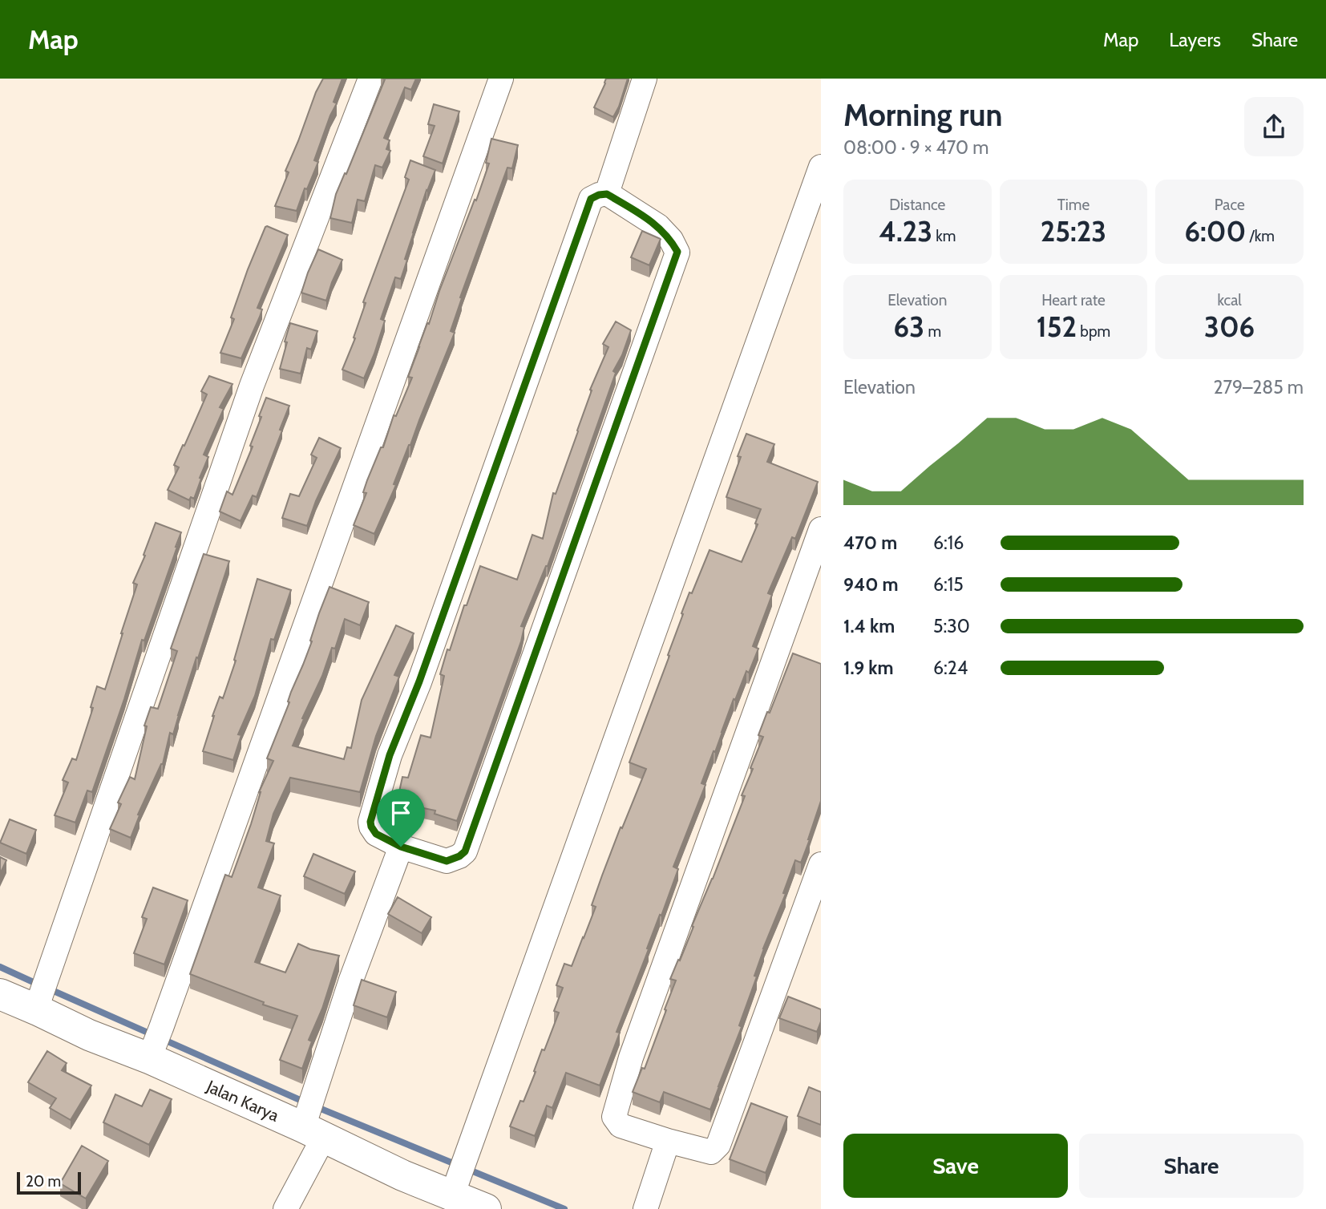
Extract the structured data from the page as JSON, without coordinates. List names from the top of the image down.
{
  "streets": {
    "street": ["Jalan Karya"]
  },
  "scale_bar": "20 m",
  "page": {
    "header": "Map",
    "nav": ["Map", "Layers", "Share"],
    "heading": ["Morning run", "08:00 · 9 × 470 m"],
    "stats": [
      ["Distance", "4.23 km"],
      ["Time", "25:23"],
      ["Pace", "6:00 /km"],
      ["Elevation", "63 m"],
      ["Heart rate", "152 bpm"],
      ["kcal", "306"]
    ],
    "chart": ["Elevation", "279–285 m"],
    "list": [
      {
        "name": "470 m",
        "note": "6:16"
      },
      {
        "name": "940 m",
        "note": "6:15"
      },
      {
        "name": "1.4 km",
        "note": "5:30"
      },
      {
        "name": "1.9 km",
        "note": "6:24"
      }
    ],
    "buttons": ["Save", "Share"],
    "scale": "20 m"
  }
}
